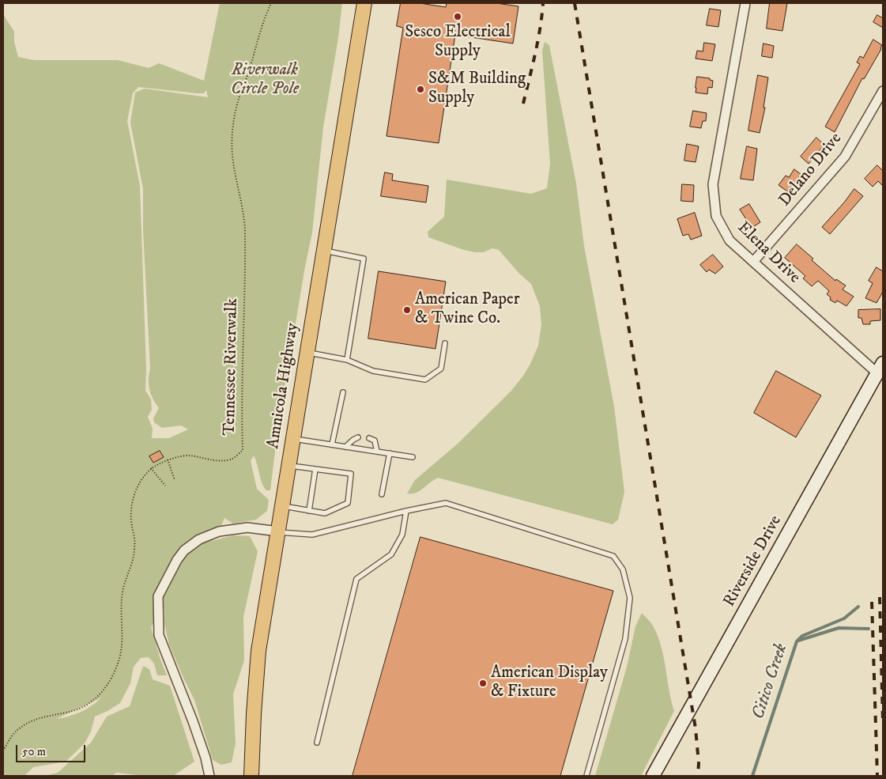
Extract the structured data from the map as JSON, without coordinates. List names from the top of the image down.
{
  "streets": {
    "main road": ["Amnicola Highway"],
    "street": ["Delano Drive", "Elena Drive", "Riverside Drive"],
    "path": ["Tennessee Riverwalk"]
  },
  "crossings": [
    ["Delano Drive", "Elena Drive"],
    ["Elena Drive", "Riverside Drive"]
  ],
  "water": ["Citico Creek"],
  "parks": ["Riverwalk Circle Pole"],
  "places": [
    "Sesco Electrical Supply",
    "S&M Building Supply",
    "American Paper & Twine Co.",
    "American Display & Fixture"
  ],
  "scale_bar": "50 m"
}
